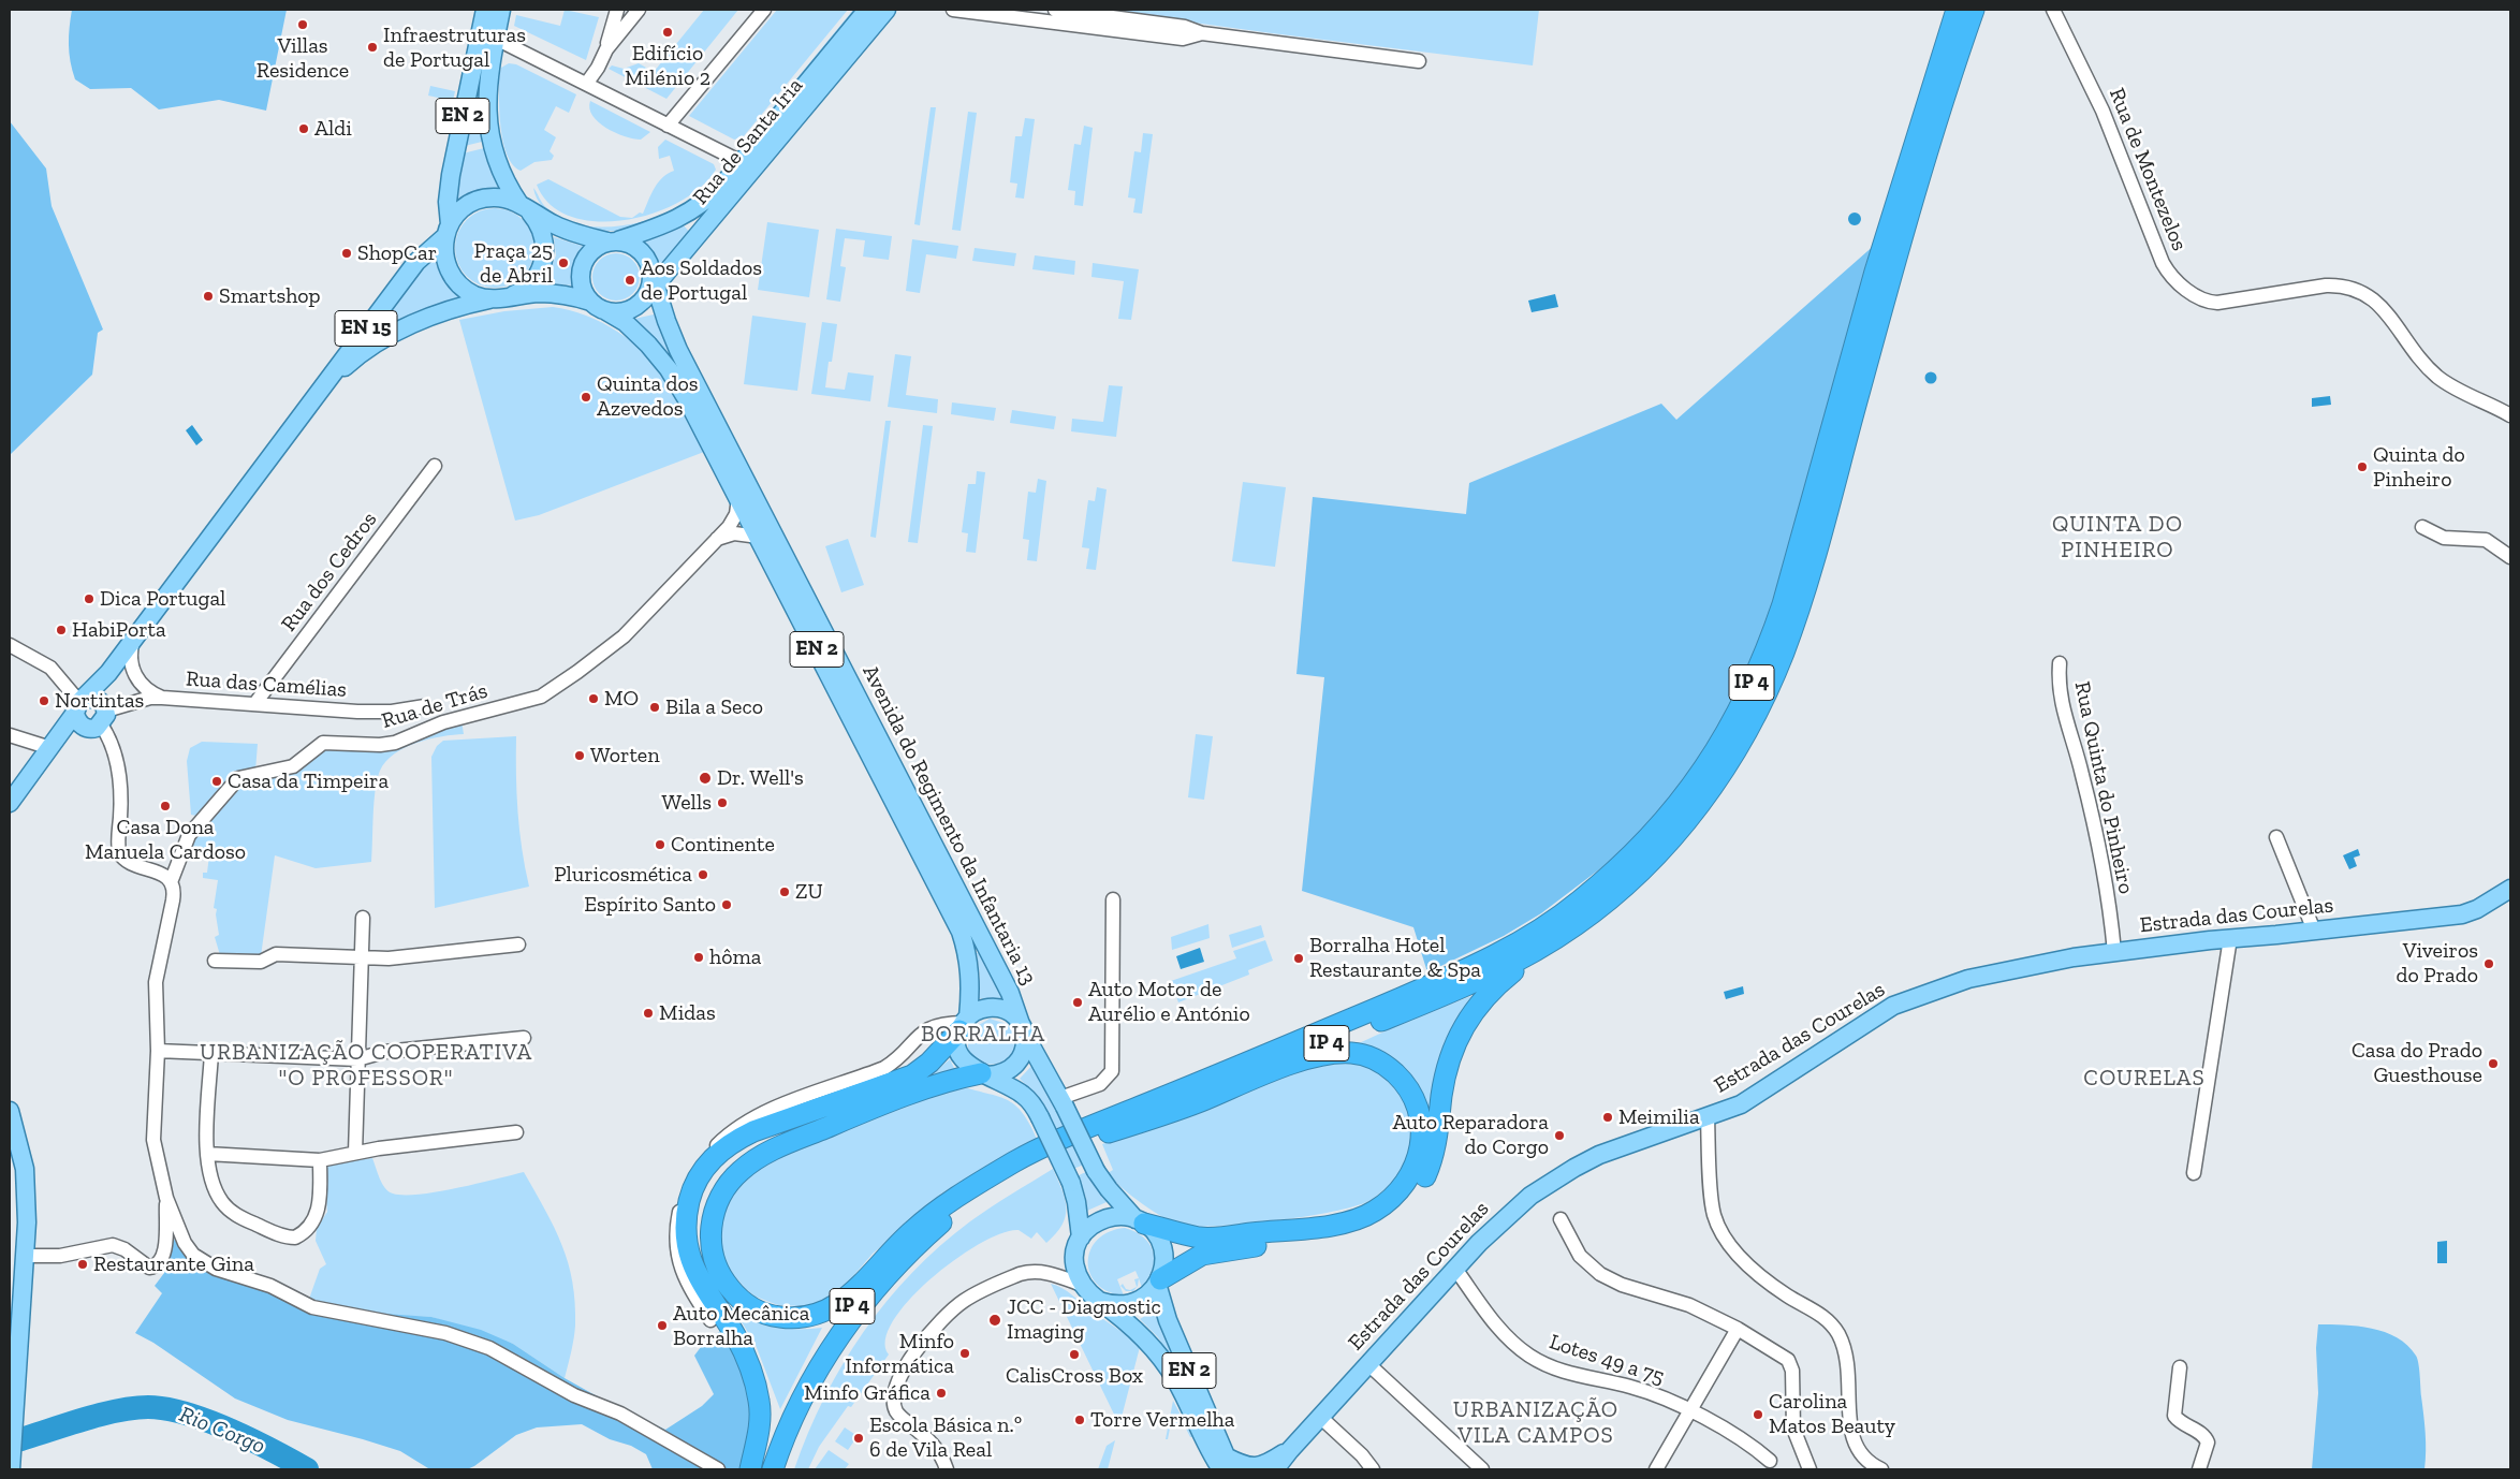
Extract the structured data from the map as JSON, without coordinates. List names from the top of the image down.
{
  "streets": {
    "highway": ["IP 4"],
    "main road": [
      "EN 2",
      "Rua de Santa Iria",
      "EN 15",
      "Avenida do Regimento da Infantaria 13",
      "Estrada das Courelas"
    ],
    "street": [
      "Rua de Montezelos",
      "Rua dos Cedros",
      "Rua das Camélias",
      "Rua de Trás",
      "Rua Quinta do Pinheiro",
      "Lotes 49 a 75"
    ]
  },
  "crossings": [
    ["EN 2", "Rua de Santa Iria"],
    ["EN 2", "EN 15"],
    ["EN 2", "Avenida do Regimento da Infantaria 13"],
    ["Rua de Santa Iria", "Avenida do Regimento da Infantaria 13"],
    ["EN 15", "Rua das Camélias"],
    ["Rua dos Cedros", "Rua das Camélias"],
    ["Rua Quinta do Pinheiro", "Estrada das Courelas"],
    ["Estrada das Courelas", "Lotes 49 a 75"]
  ],
  "districts": [
    "QUINTA DO PINHEIRO",
    "BORRALHA",
    "URBANIZAÇÃO COOPERATIVA \"O PROFESSOR\"",
    "COURELAS",
    "URBANIZAÇÃO VILA CAMPOS"
  ],
  "water": ["Rio Corgo"],
  "places": [
    "Villas Residence",
    "Edifício Milénio 2",
    "Infraestruturas de Portugal",
    "Aldi",
    "ShopCar",
    "Praça 25 de Abril",
    "Aos Soldados de Portugal",
    "Smartshop",
    "Quinta dos Azevedos",
    "Quinta do Pinheiro",
    "Dica Portugal",
    "HabiPorta",
    "MO",
    "Nortintas",
    "Bila a Seco",
    "Worten",
    "Dr. Well's",
    "Casa da Timpeira",
    "Wells",
    "Casa Dona Manuela Cardoso",
    "Continente",
    "Pluricosmética",
    "ZU",
    "Espírito Santo",
    "hôma",
    "Borralha Hotel Restaurante & Spa",
    "Viveiros do Prado",
    "Auto Motor de Aurélio e António",
    "Midas",
    "Casa do Prado Guesthouse",
    "Meimilia",
    "Auto Reparadora do Corgo",
    "Restaurante Gina",
    "JCC - Diagnostic Imaging",
    "Auto Mecânica Borralha",
    "Minfo Informática",
    "CalisCross Box",
    "Minfo Gráfica",
    "Carolina Matos Beauty",
    "Torre Vermelha",
    "Escola Básica n.º 6 de Vila Real"
  ]
}
